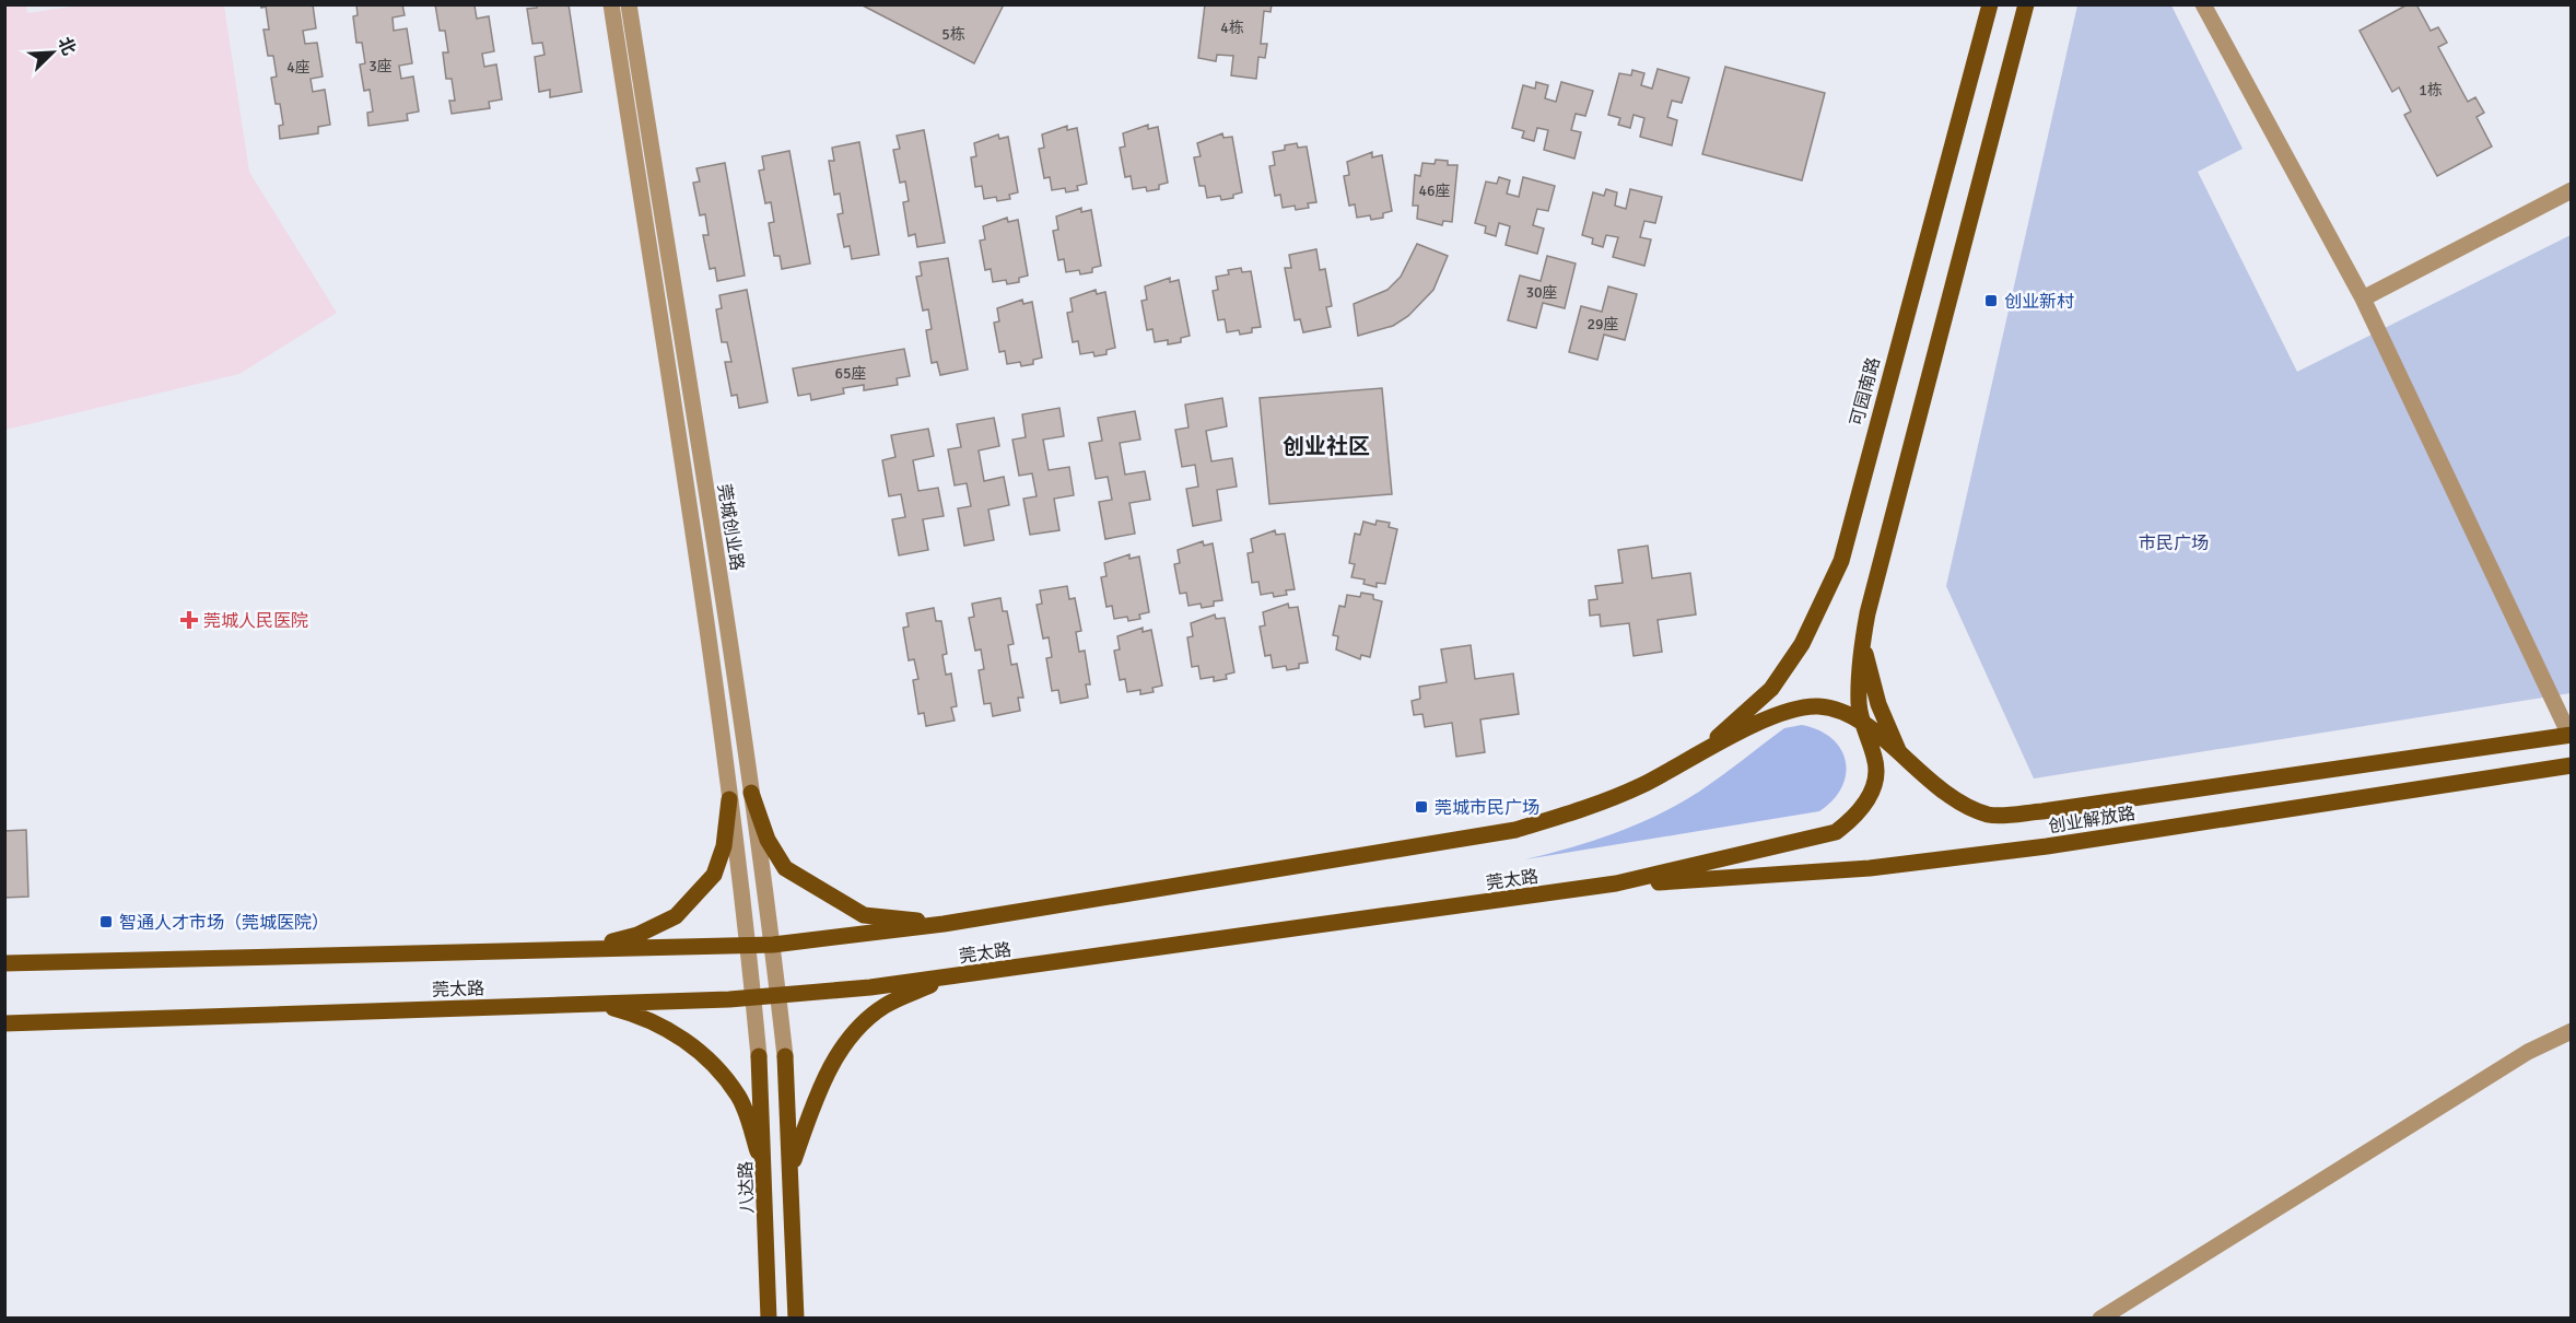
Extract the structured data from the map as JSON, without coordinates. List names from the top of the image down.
{
  "streets": {
    "main road": [
      "可园南路",
      "创业解放路",
      "莞太路",
      "八达路"
    ],
    "street": ["莞城创业路"]
  },
  "crossings": [
    ["可园南路", "创业解放路"],
    ["可园南路", "莞太路"],
    ["莞城创业路", "莞太路"],
    ["创业解放路", "莞太路"]
  ],
  "districts": ["创业社区"],
  "parks": ["市民广场"],
  "places": {
    "transit": ["创业新村", "莞城市民广场", "智通人才市场（莞城医院）"],
    "health": ["莞城人民医院"]
  },
  "house_numbers": [
    "4栋",
    "5栋",
    "3座",
    "4座",
    "1栋",
    "46座",
    "30座",
    "29座",
    "65座"
  ],
  "north": "top right"
}
